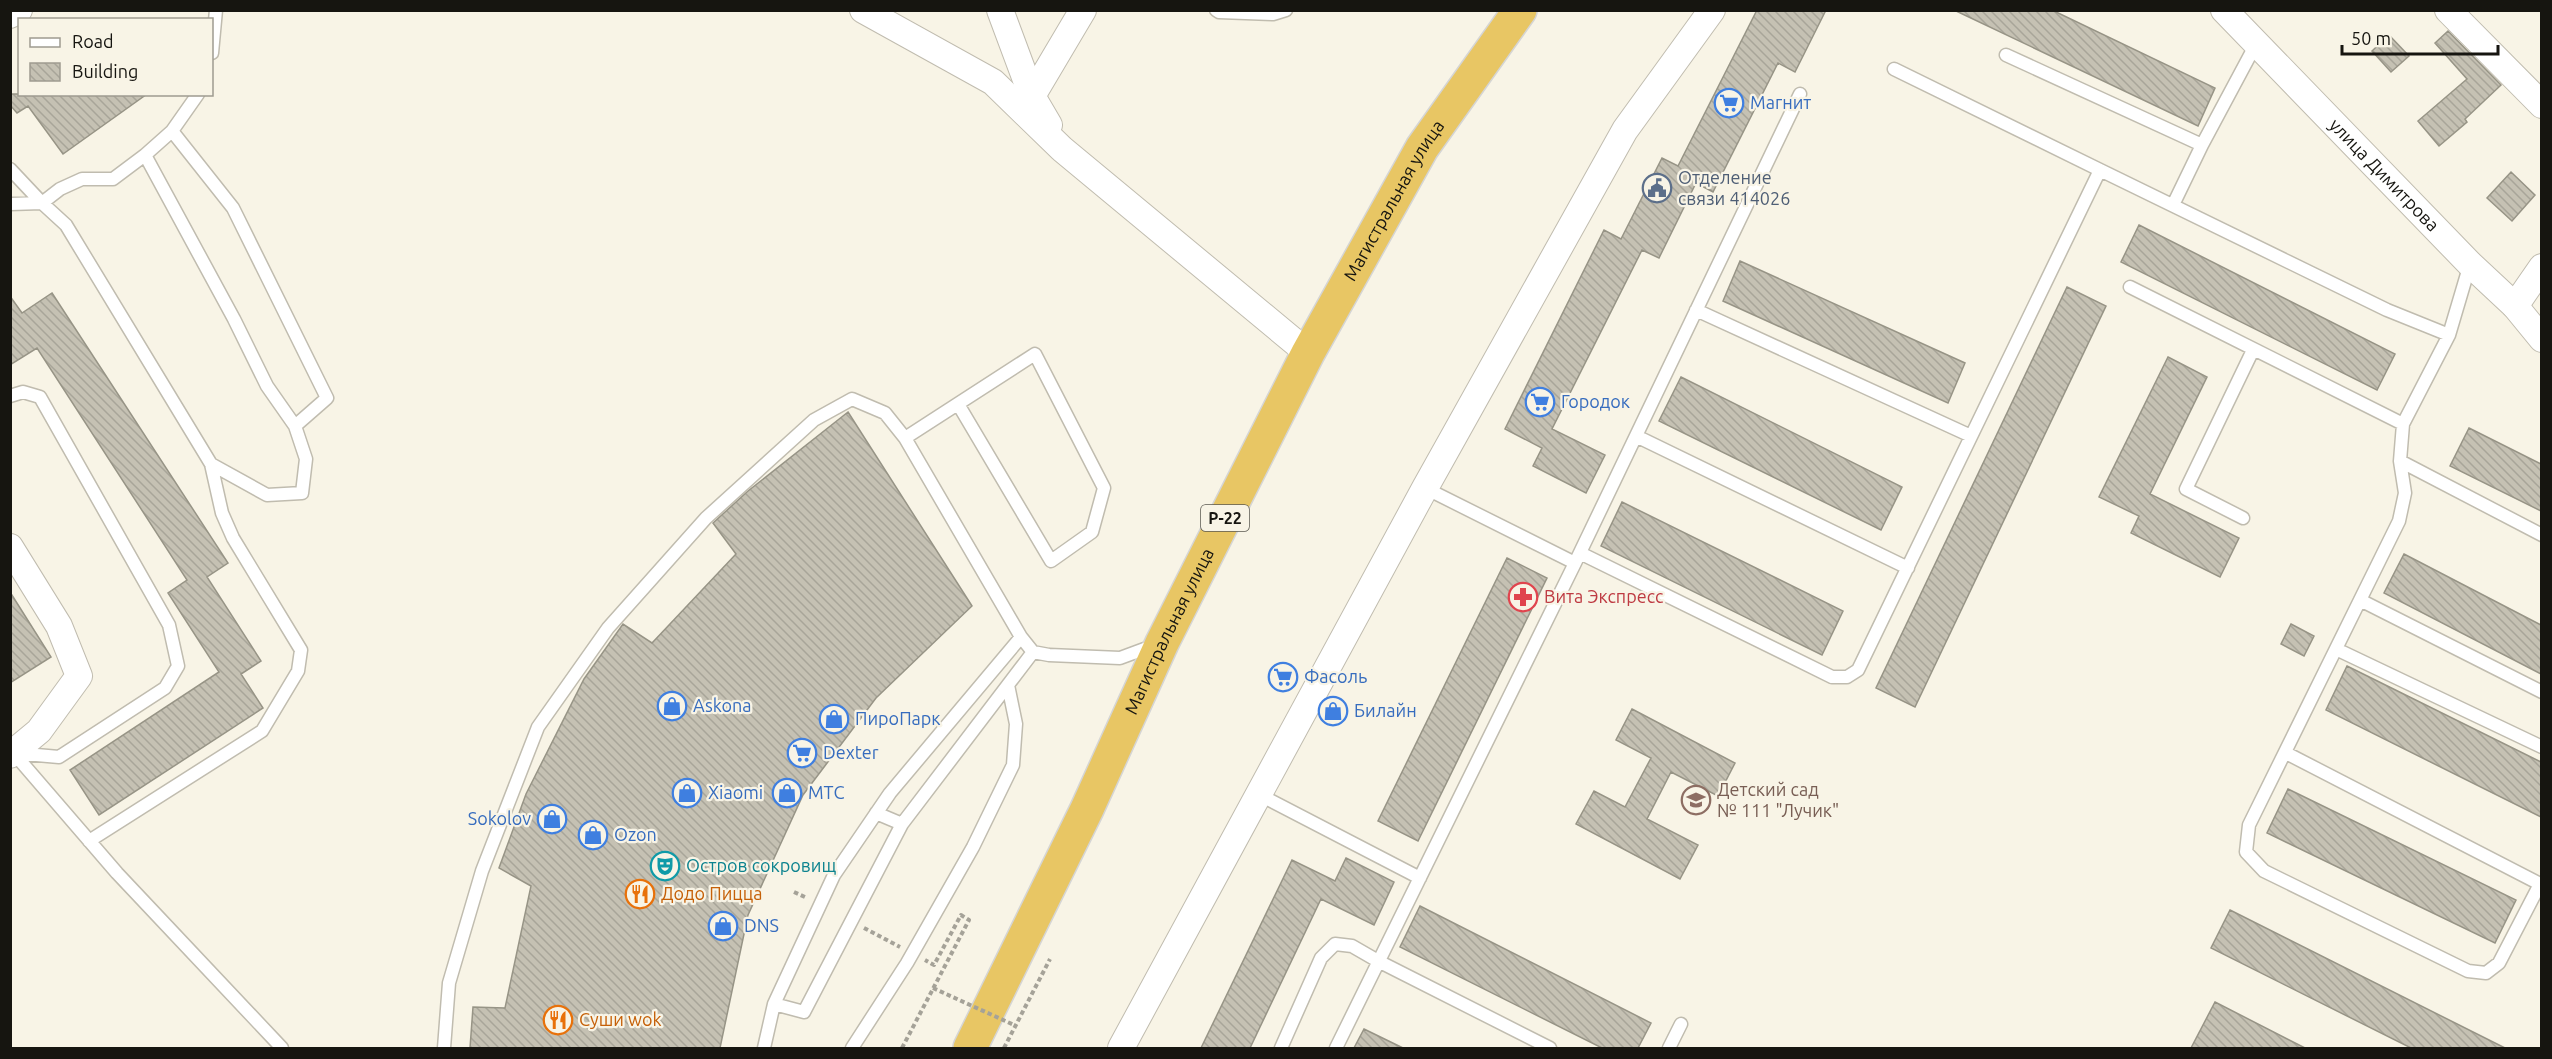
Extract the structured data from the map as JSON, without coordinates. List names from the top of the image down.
{
  "streets": {
    "highway": ["Магистральная улица", "Р-22"],
    "street": ["улица Димитрова"]
  },
  "places": {
    "supermarket": [
      "Магнит",
      "Городок",
      "Фасоль",
      "Dexter"
    ],
    "public building": ["Отделение связи 414026"],
    "pharmacy": ["Вита Экспресс"],
    "shop": [
      "Askona",
      "Билайн",
      "ПироПарк",
      "Xiaomi",
      "МТС",
      "Sokolov",
      "Ozon",
      "DNS"
    ],
    "school or university": ["Детский сад № 111 \"Лучик\""],
    "theatre": ["Остров сокровищ"],
    "restaurant": ["Додо Пицца", "Суши wok"]
  },
  "legend": ["Road", "Building"],
  "scale_bar": "50 m"
}
